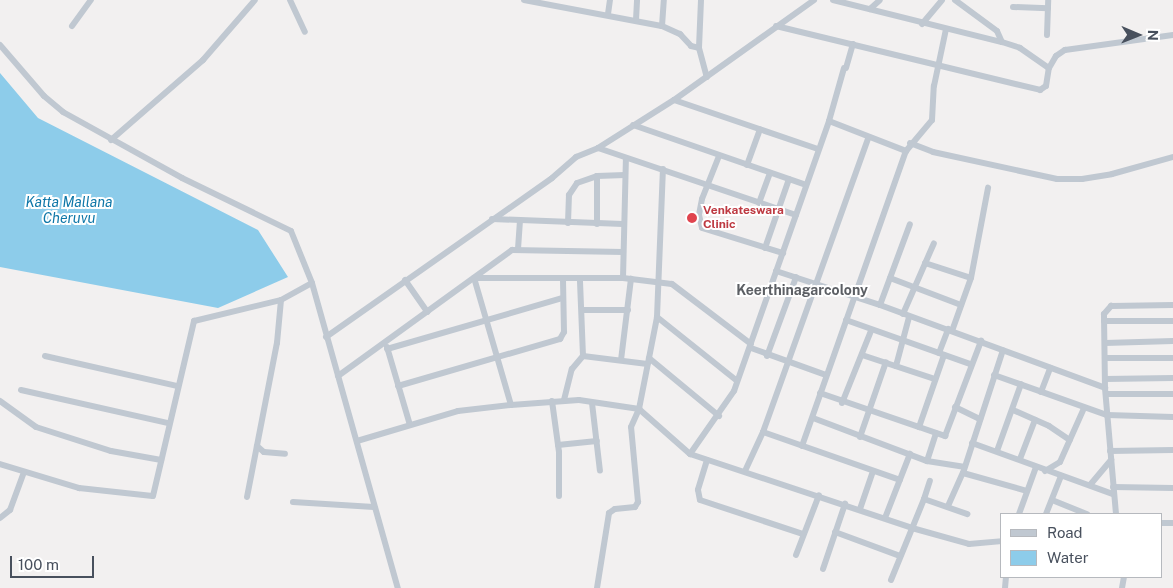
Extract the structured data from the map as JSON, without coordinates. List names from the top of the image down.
{
  "districts": ["Keerthinagarcolony"],
  "water": ["Katta Mallana Cheruvu"],
  "places": ["Venkateswara Clinic"],
  "legend": ["Road", "Water"],
  "scale_bar": "100 m",
  "north": "right"
}
